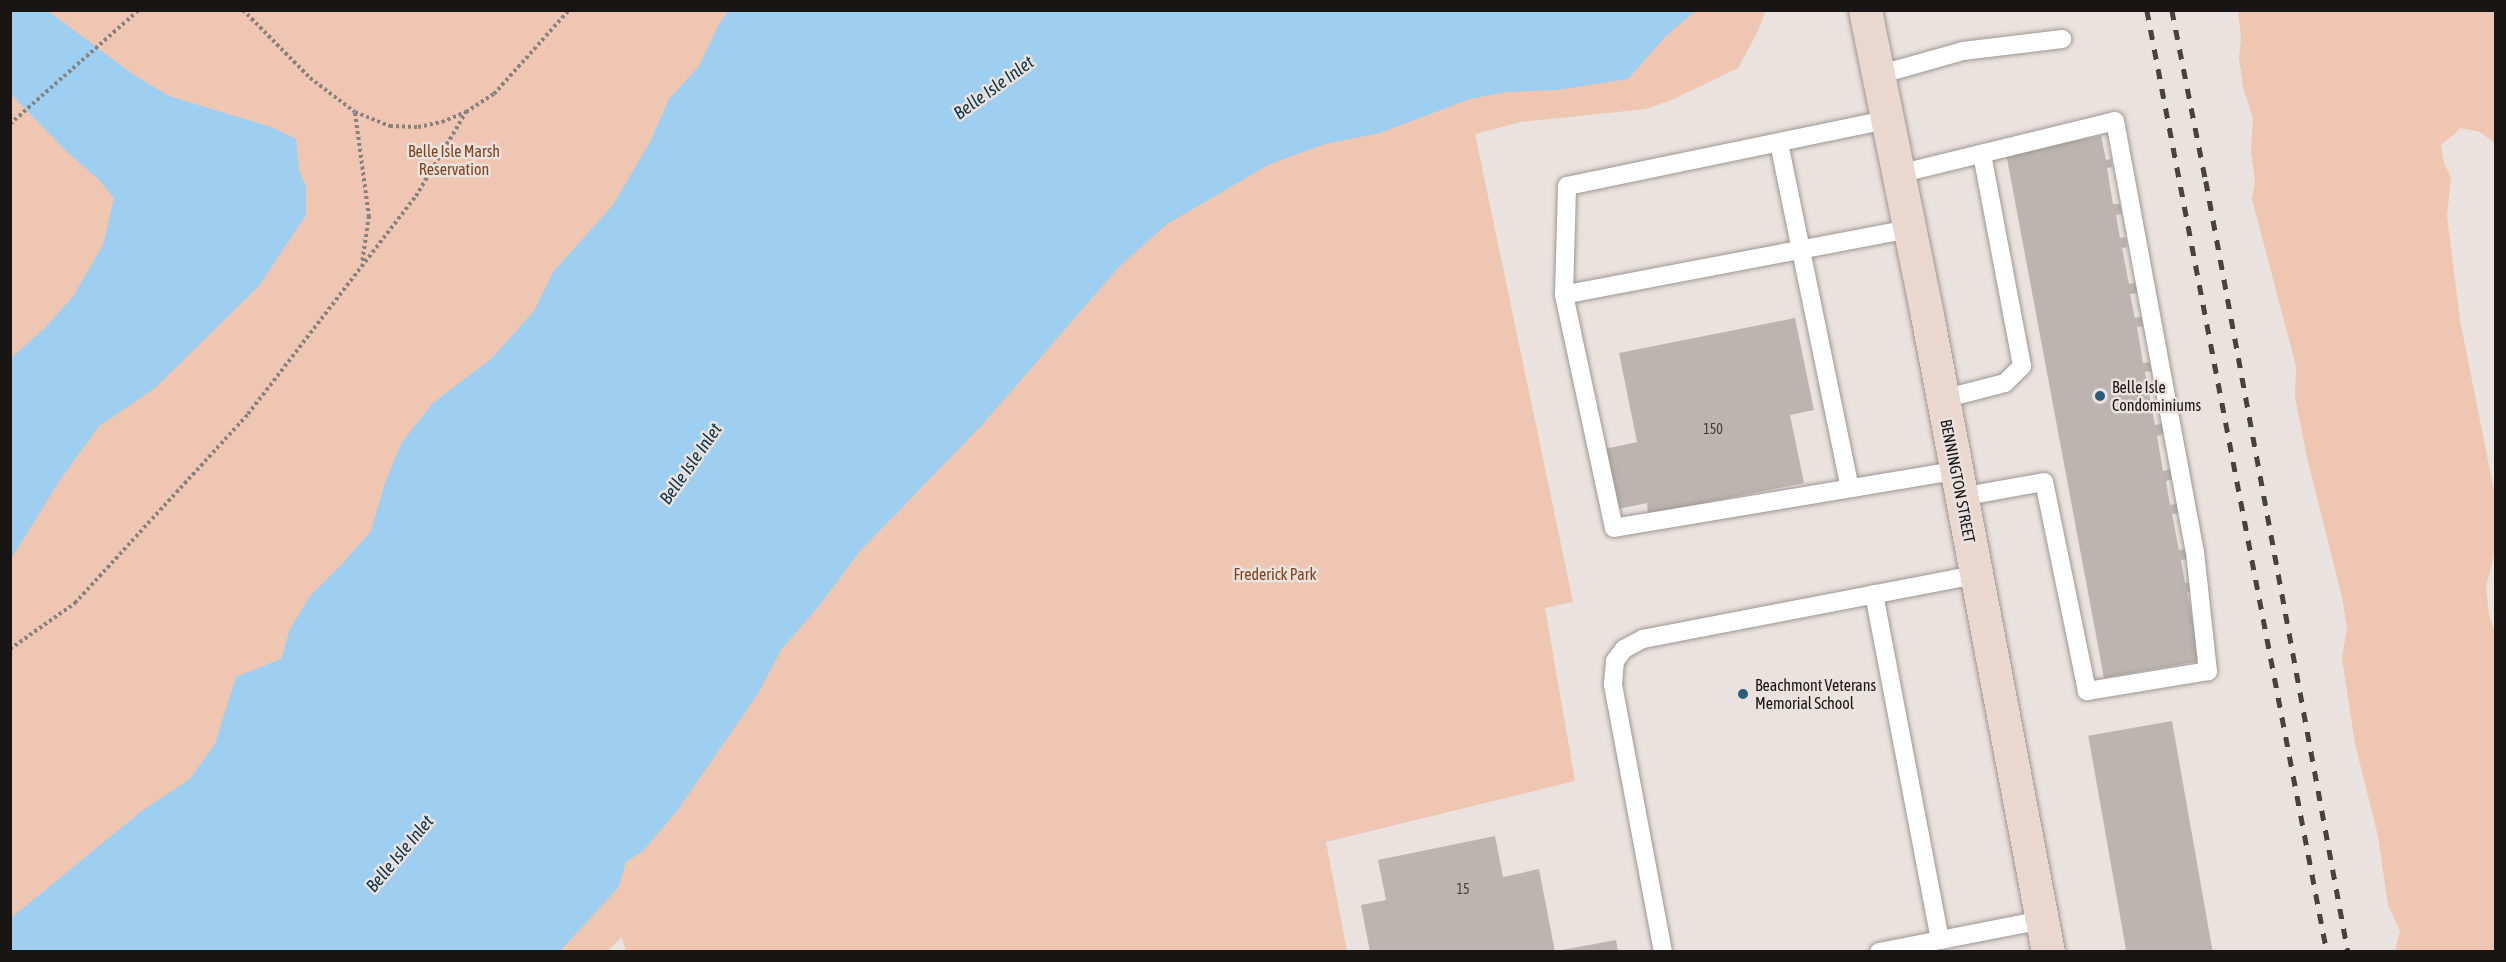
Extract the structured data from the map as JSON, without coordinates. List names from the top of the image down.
{
  "streets": {
    "main road": ["BENNINGTON STREET"]
  },
  "water": ["Belle Isle Inlet"],
  "parks": ["Belle Isle Marsh Reservation", "Frederick Park"],
  "places": ["Belle Isle Condominiums", "Beachmont Veterans Memorial School"],
  "house_numbers": ["150", "15"]
}
